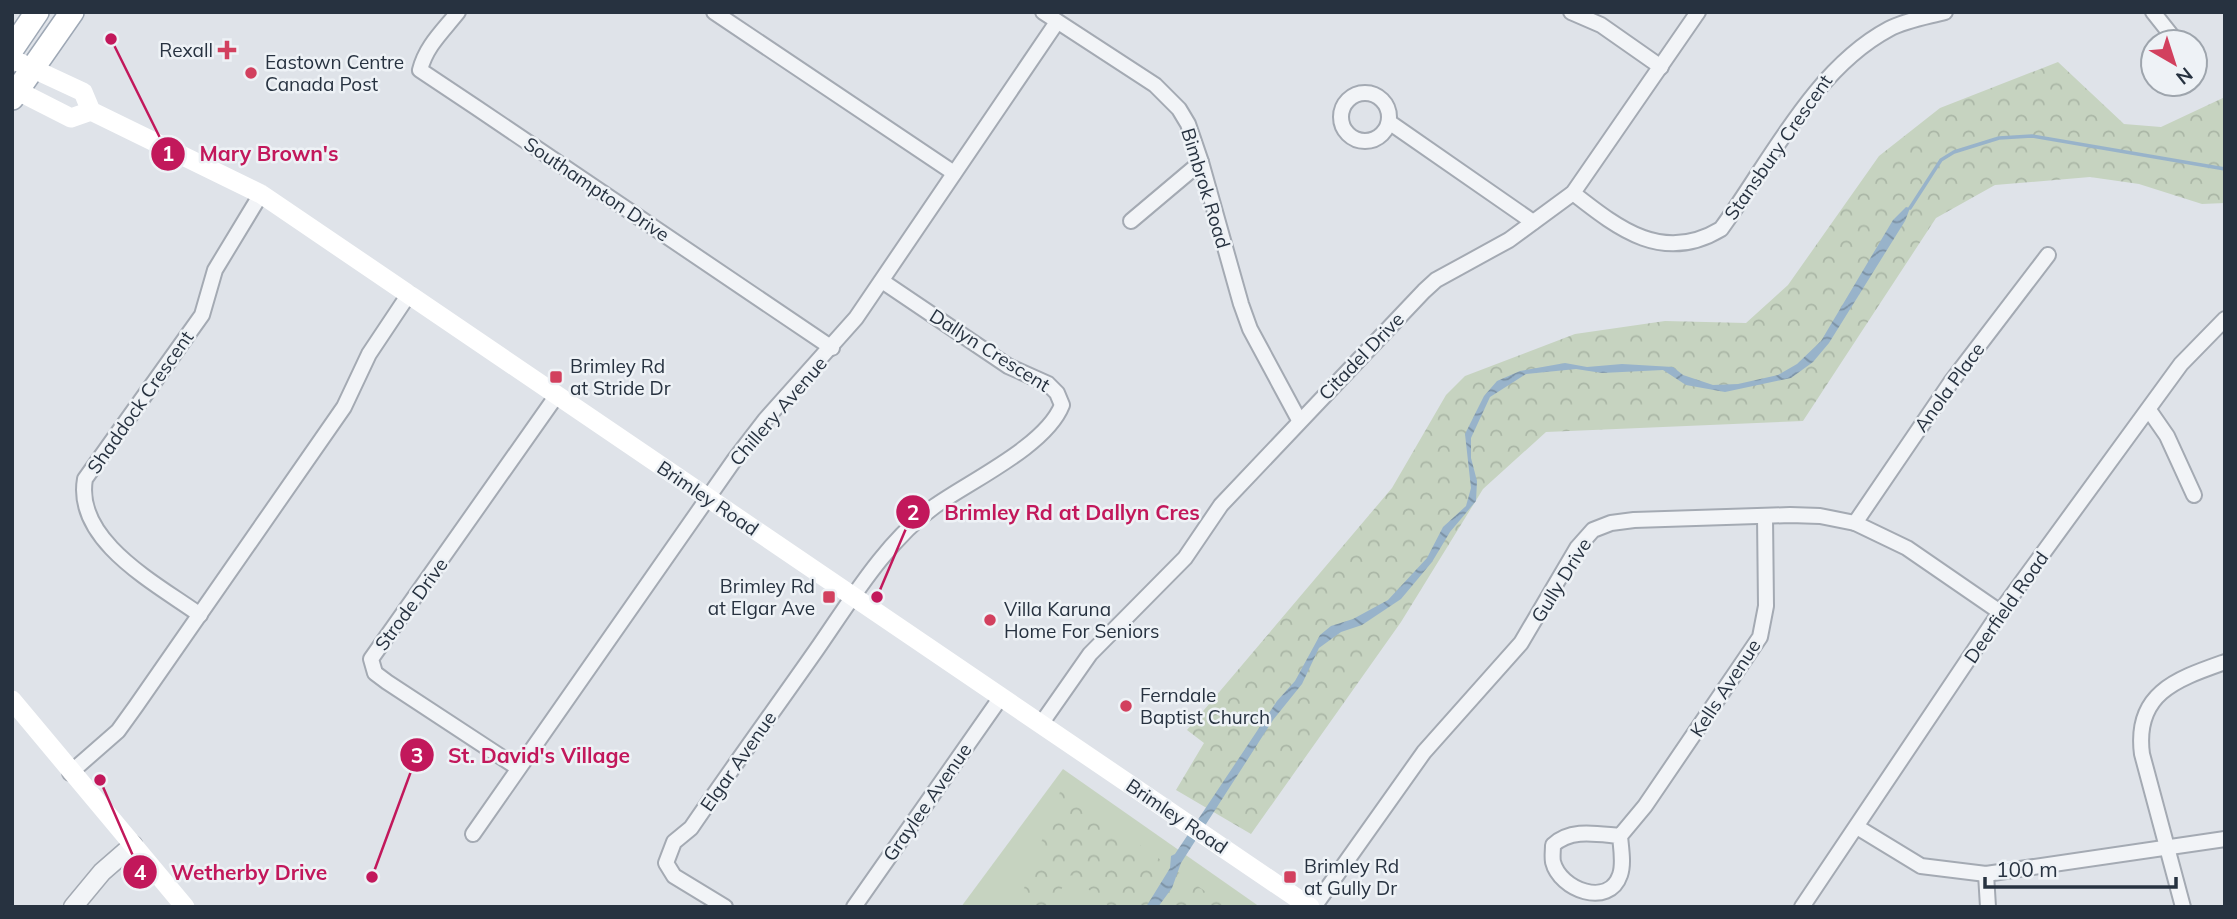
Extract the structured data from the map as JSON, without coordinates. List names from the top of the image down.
{
  "streets": {
    "main road": ["Brimley Road"],
    "street": [
      "Stansbury Crescent",
      "Bimbrok Road",
      "Southampton Drive",
      "Dallyn Crescent",
      "Citadel Drive",
      "Anola Place",
      "Shaddock Crescent",
      "Chillery Avenue",
      "Gully Drive",
      "Strode Drive",
      "Deerfield Road",
      "Kells Avenue",
      "Elgar Avenue",
      "Graylee Avenue"
    ]
  },
  "crossings": [
    ["Stansbury Crescent", "Citadel Drive"],
    ["Bimbrok Road", "Citadel Drive"],
    ["Bimbrok Road", "Chillery Avenue"],
    ["Southampton Drive", "Chillery Avenue"],
    ["Dallyn Crescent", "Chillery Avenue"],
    ["Dallyn Crescent", "Brimley Road"],
    ["Dallyn Crescent", "Elgar Avenue"],
    ["Citadel Drive", "Brimley Road"],
    ["Anola Place", "Gully Drive"],
    ["Shaddock Crescent", "Brimley Road"],
    ["Chillery Avenue", "Brimley Road"],
    ["Chillery Avenue", "Strode Drive"],
    ["Brimley Road", "Gully Drive"],
    ["Brimley Road", "Strode Drive"],
    ["Brimley Road", "Elgar Avenue"],
    ["Brimley Road", "Graylee Avenue"],
    ["Gully Drive", "Deerfield Road"],
    ["Gully Drive", "Kells Avenue"]
  ],
  "places": {
    "other": [
      "Mary Brown's",
      "Eastown Centre Canada Post",
      "Brimley Rd at Dallyn Cres",
      "Villa Karuna Home For Seniors",
      "Ferndale Baptist Church",
      "Wetherby Drive",
      "St. David's Village"
    ],
    "health": ["Rexall"],
    "transit": ["Brimley Rd at Stride Dr", "Brimley Rd at Elgar Ave", "Brimley Rd at Gully Dr"]
  },
  "scale_bar": "100 m",
  "north": "bottom right"
}
